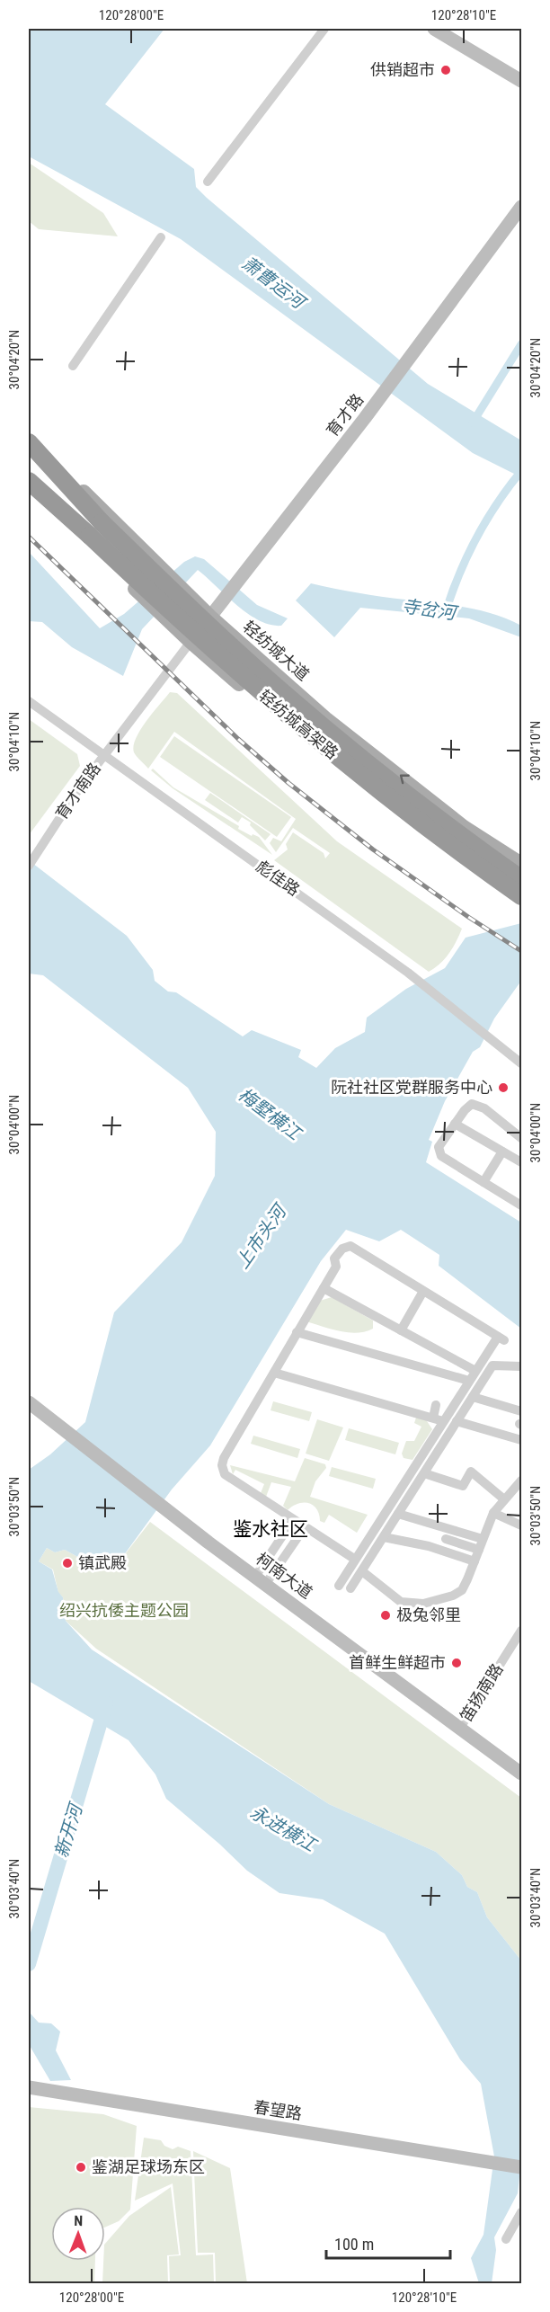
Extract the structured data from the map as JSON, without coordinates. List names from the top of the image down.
{
  "streets": {
    "highway": ["轻纺城高架路"],
    "main road": ["轻纺城大道"],
    "street": [
      "育才路",
      "育才南路",
      "彪佳路",
      "柯南大道",
      "笛扬南路",
      "春望路"
    ]
  },
  "crossings": [
    ["育才路", "轻纺城大道"],
    ["育才路", "育才南路"],
    ["育才南路", "彪佳路"],
    ["柯南大道", "笛扬南路"]
  ],
  "districts": ["鉴水社区"],
  "water": [
    "萧曹运河",
    "寺岔河",
    "梅墅横江",
    "上市头河",
    "永进横江",
    "新开河"
  ],
  "parks": ["绍兴抗倭主题公园"],
  "places": [
    "供销超市",
    "阮社社区党群服务中心",
    "镇武殿",
    "极兔邻里",
    "首鲜生鲜超市",
    "鉴湖足球场东区"
  ],
  "scale_bar": "100 m",
  "north": "top",
  "coordinates": [
    "120°28'00\"E",
    "120°28'10\"E",
    "30°04'20\"N",
    "30°04'10\"N",
    "30°04'00\"N",
    "30°03'50\"N",
    "30°03'40\"N"
  ]
}
